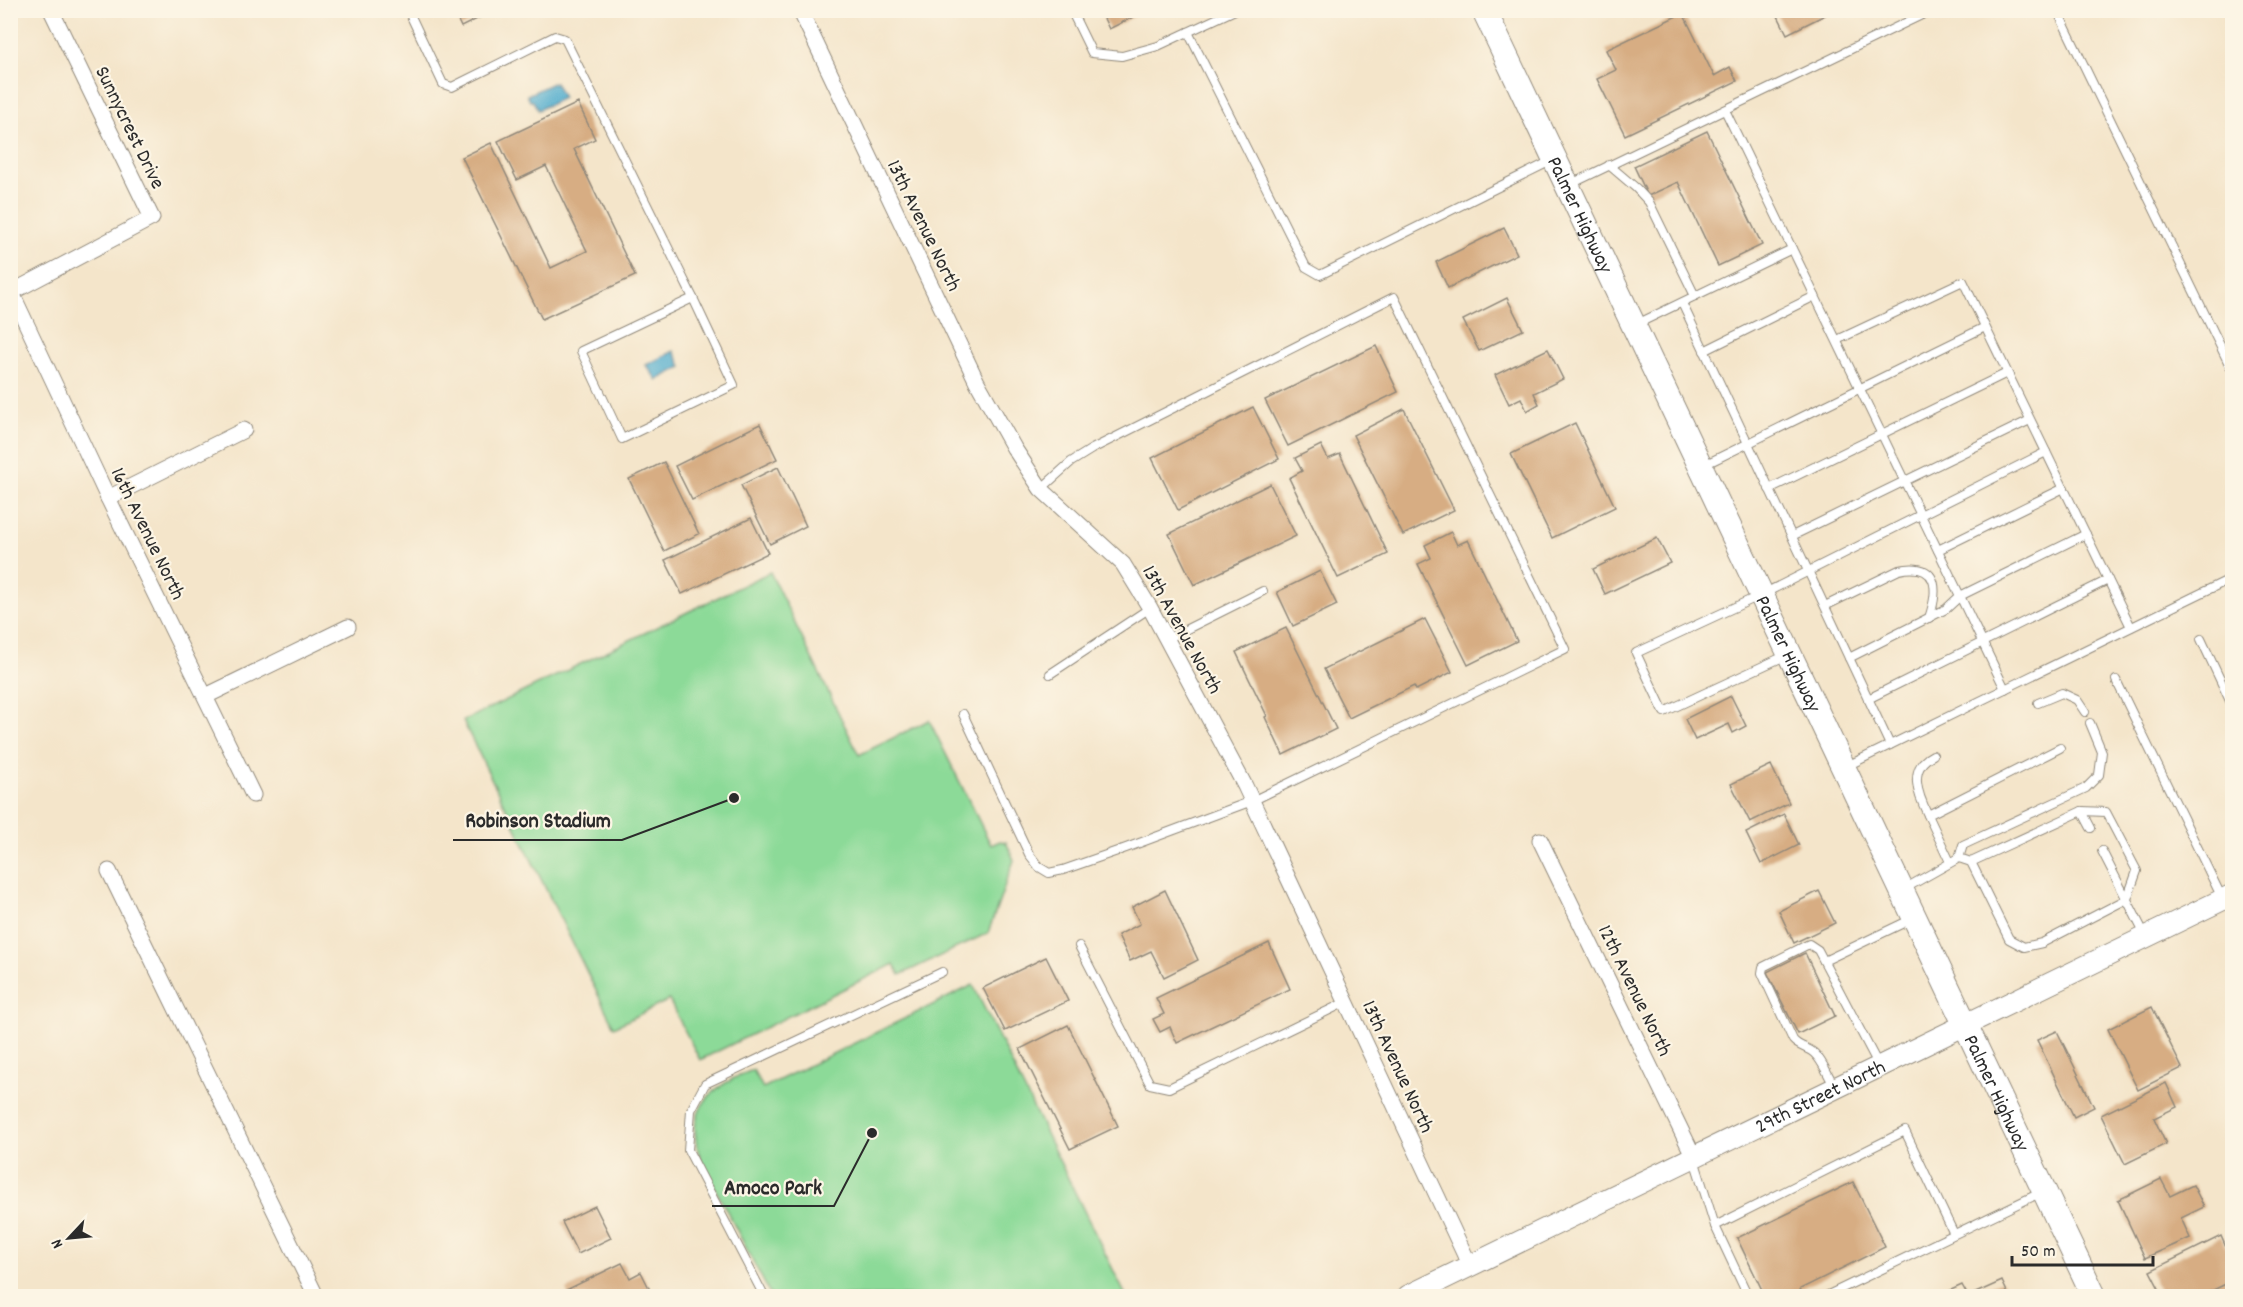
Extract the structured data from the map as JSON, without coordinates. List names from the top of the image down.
{
  "streets": {
    "main road": ["Palmer Highway"],
    "street": [
      "Sunnycrest Drive",
      "13th Avenue North",
      "16th Avenue North",
      "12th Avenue North",
      "29th Street North"
    ]
  },
  "crossings": [
    ["Sunnycrest Drive", "16th Avenue North"],
    ["Palmer Highway", "29th Street North"],
    ["13th Avenue North", "29th Street North"],
    ["12th Avenue North", "29th Street North"]
  ],
  "places": ["Robinson Stadium", "Amoco Park"],
  "scale_bar": "50 m",
  "north": "bottom left"
}
